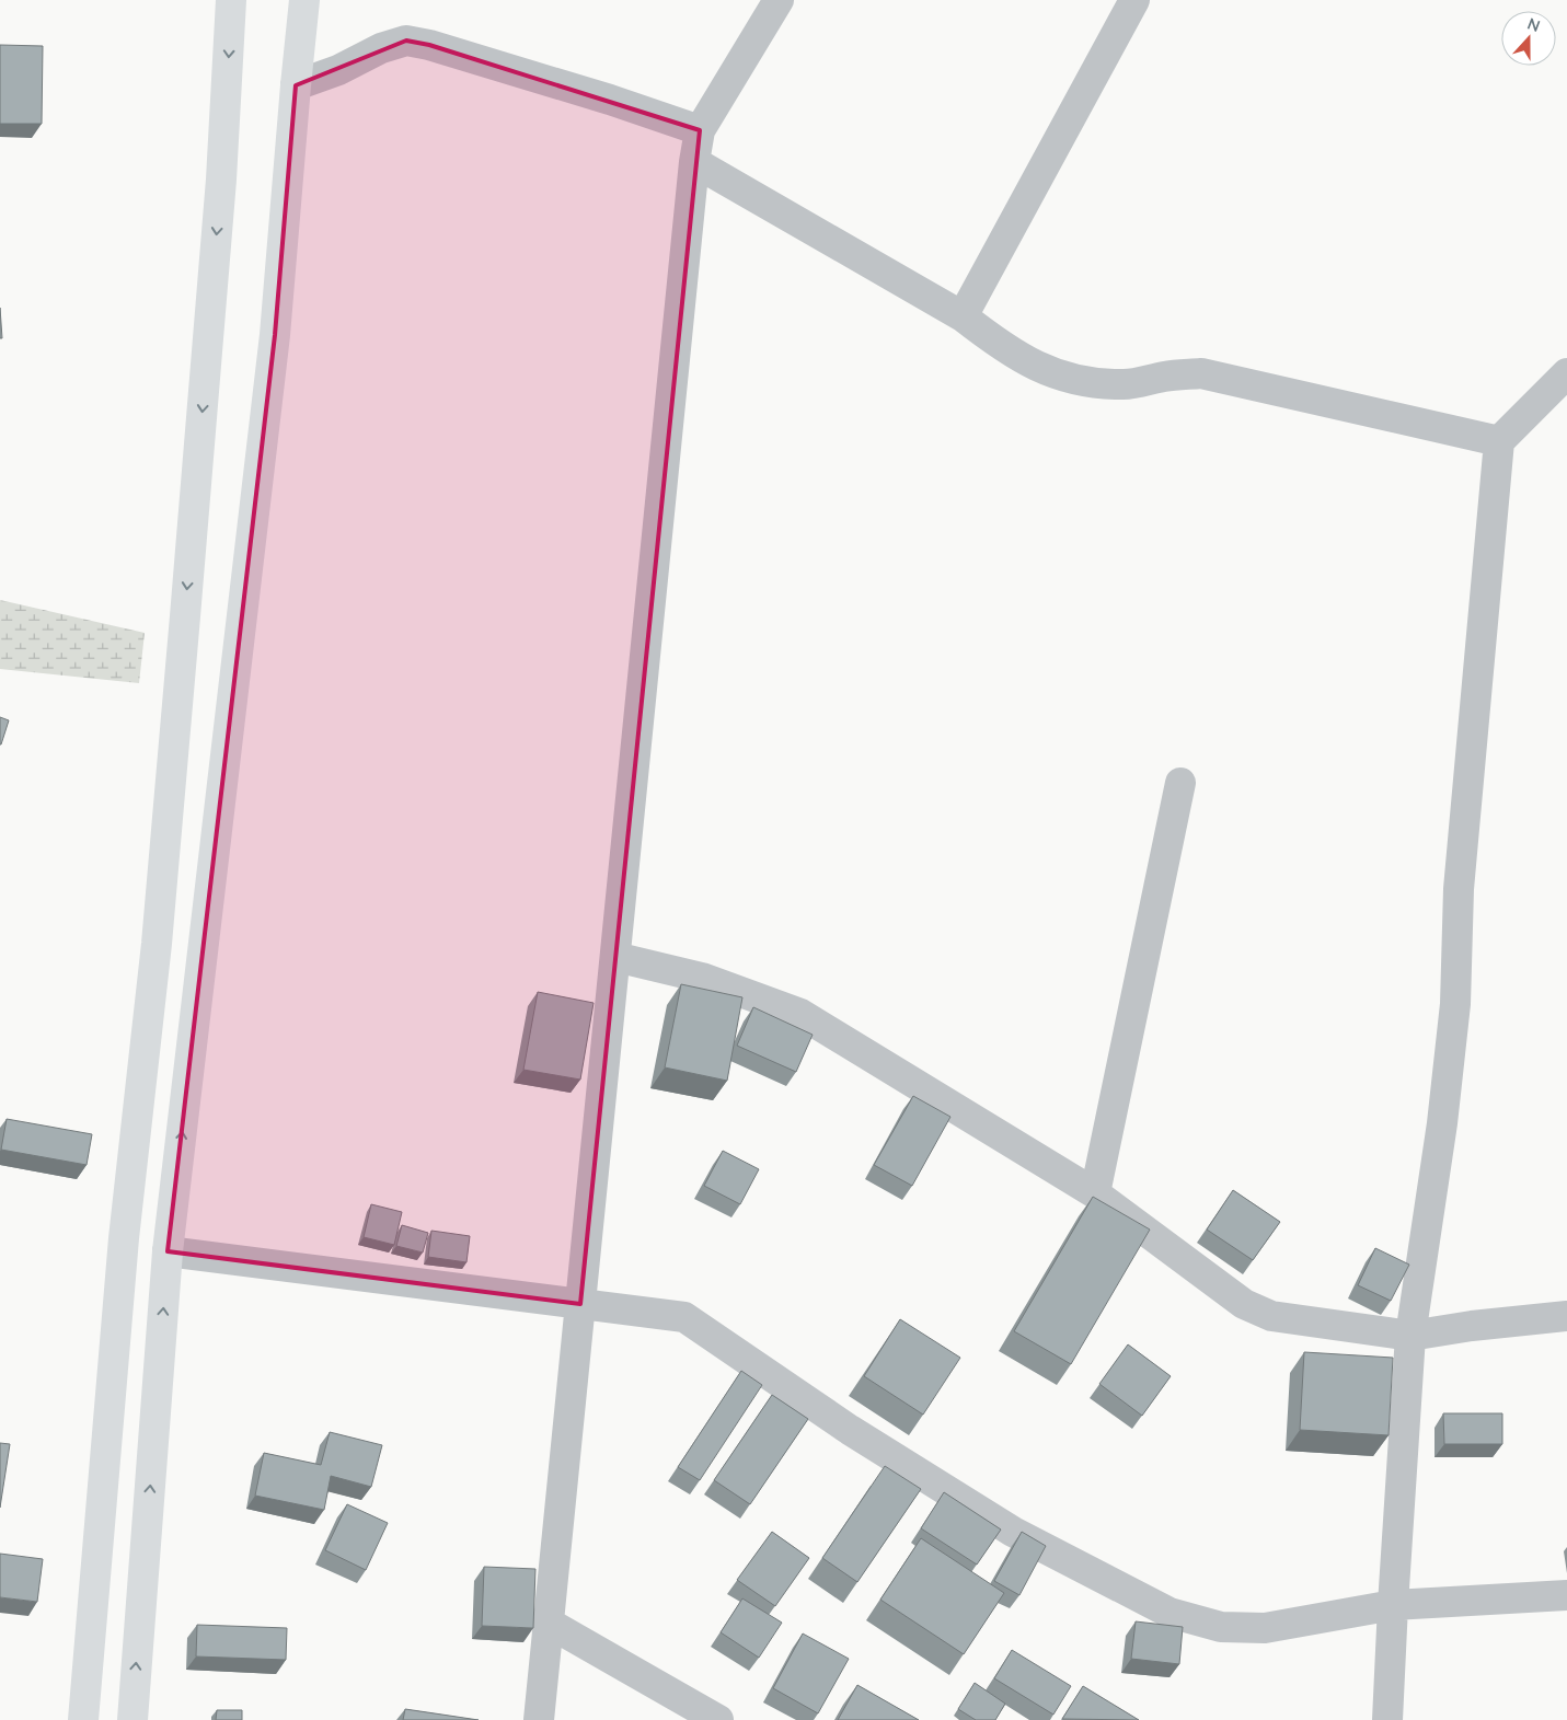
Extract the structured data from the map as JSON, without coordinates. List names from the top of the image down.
{
  "north": "top"
}
